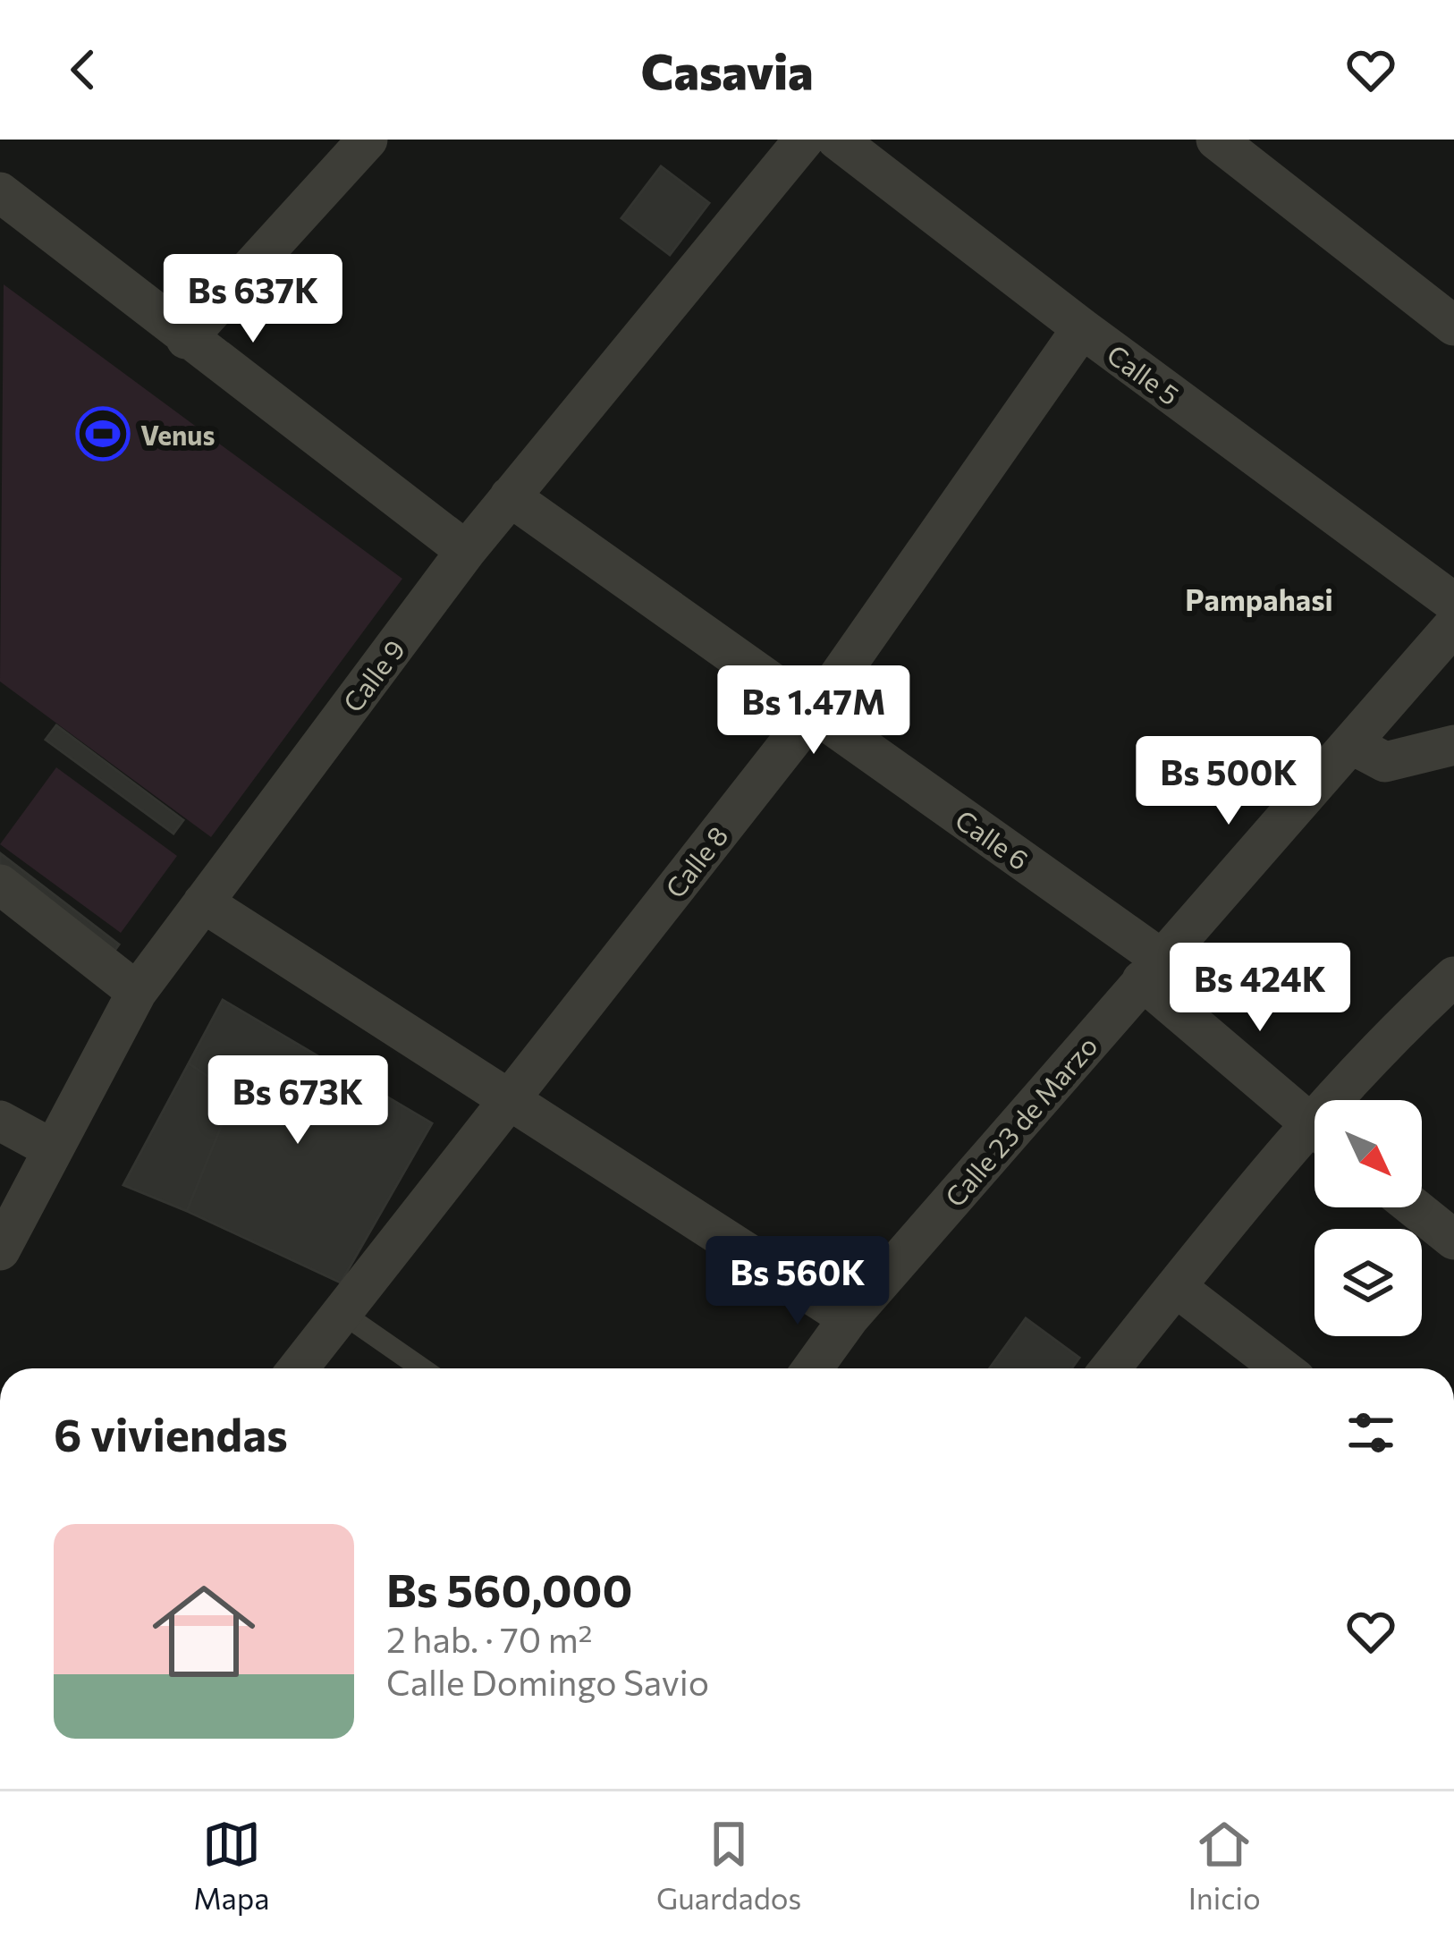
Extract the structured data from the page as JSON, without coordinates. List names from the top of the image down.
{
  "streets": {
    "street": [
      "Calle 5",
      "Calle 9",
      "Calle 6",
      "Calle 8",
      "Calle 23 de Marzo"
    ]
  },
  "crossings": [
    ["Calle 5", "Calle 8"],
    ["Calle 9", "Calle 6"],
    ["Calle 6", "Calle 8"],
    ["Calle 6", "Calle 23 de Marzo"]
  ],
  "districts": ["Pampahasi"],
  "places": {
    "sports": ["Venus"]
  },
  "north": "bottom right",
  "page": {
    "header": "Casavia",
    "price": [
      "Bs 637K",
      "Bs 1.47M",
      "Bs 500K",
      "Bs 424K",
      "Bs 673K",
      "Bs 560K"
    ],
    "heading": "6 viviendas",
    "list": [
      {
        "name": "Bs 560,000",
        "note": "2 hab. · 70 m² · Calle Domingo Savio"
      }
    ],
    "tabs": ["Mapa", "Guardados", "Inicio"]
  }
}
